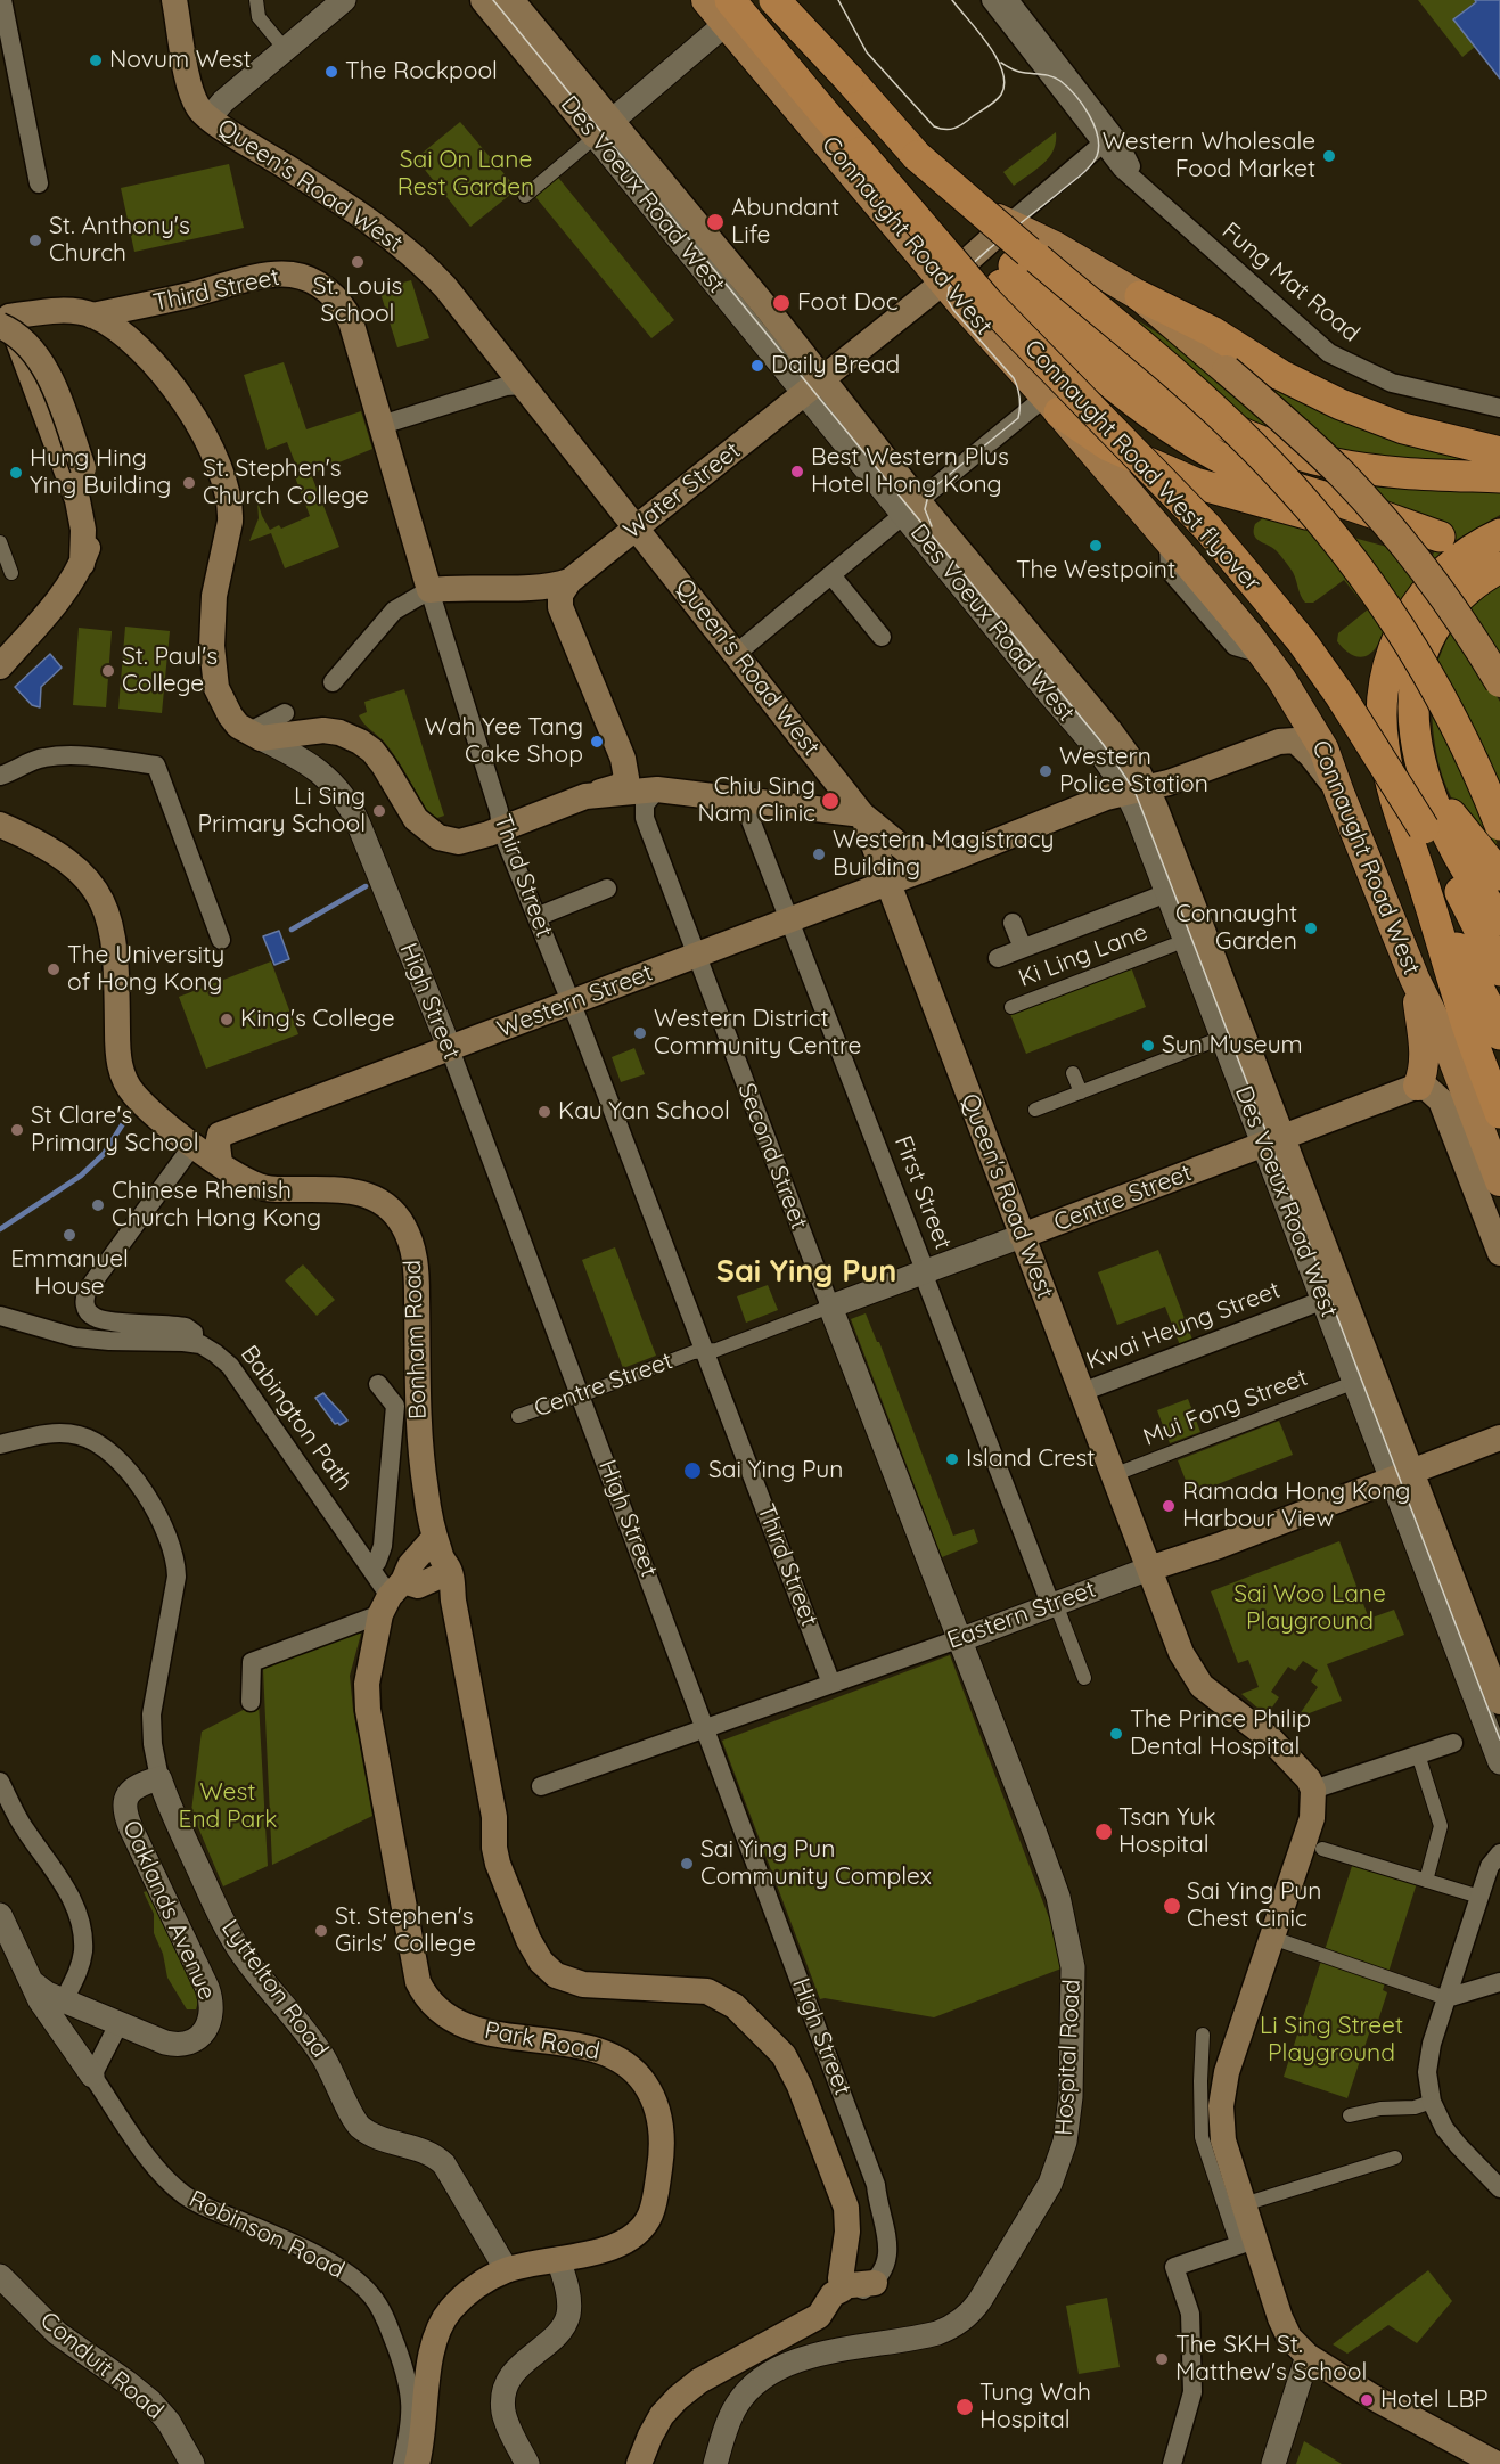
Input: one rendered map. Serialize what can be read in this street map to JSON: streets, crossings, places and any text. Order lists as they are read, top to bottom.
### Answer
{
  "streets": {
    "highway": ["Connaught Road West flyover"],
    "main road": [
      "Queen's Road West",
      "Des Voeux Road West",
      "Connaught Road West",
      "Third Street",
      "Water Street",
      "Western Street",
      "Centre Street",
      "Bonham Road",
      "Eastern Street",
      "Park Road"
    ],
    "street": [
      "Fung Mat Road",
      "Ki Ling Lane",
      "High Street",
      "Second Street",
      "First Street",
      "Kwai Heung Street",
      "Mui Fong Street",
      "Babington Path",
      "Oaklands Avenue",
      "Lyttelton Road",
      "Hospital Road",
      "Robinson Road",
      "Conduit Road"
    ]
  },
  "crossings": [
    ["Queen's Road West", "Water Street"],
    ["Queen's Road West", "Western Street"],
    ["Queen's Road West", "Centre Street"],
    ["Queen's Road West", "Kwai Heung Street"],
    ["Queen's Road West", "Mui Fong Street"],
    ["Queen's Road West", "Eastern Street"],
    ["Des Voeux Road West", "Water Street"],
    ["Des Voeux Road West", "Western Street"],
    ["Des Voeux Road West", "Centre Street"],
    ["Des Voeux Road West", "Kwai Heung Street"],
    ["Des Voeux Road West", "Mui Fong Street"],
    ["Des Voeux Road West", "Eastern Street"],
    ["Connaught Road West", "Connaught Road West flyover"],
    ["Connaught Road West", "Water Street"],
    ["Connaught Road West", "Western Street"],
    ["Third Street", "Water Street"],
    ["Third Street", "Western Street"],
    ["Third Street", "Centre Street"],
    ["Third Street", "Eastern Street"],
    ["High Street", "Western Street"],
    ["High Street", "Centre Street"],
    ["High Street", "Eastern Street"],
    ["Western Street", "Second Street"],
    ["Western Street", "First Street"],
    ["Western Street", "Bonham Road"],
    ["Second Street", "Centre Street"],
    ["Second Street", "Eastern Street"],
    ["Second Street", "Hospital Road"],
    ["First Street", "Centre Street"],
    ["First Street", "Eastern Street"],
    ["Bonham Road", "Park Road"],
    ["Babington Path", "Park Road"],
    ["Eastern Street", "Hospital Road"],
    ["Oaklands Avenue", "Lyttelton Road"],
    ["Lyttelton Road", "Park Road"]
  ],
  "districts": ["Sai Ying Pun"],
  "parks": [
    "Sai On Lane Rest Garden",
    "Sai Woo Lane Playground",
    "West End Park",
    "Li Sing Street Playground"
  ],
  "places": [
    "Novum West",
    "The Rockpool",
    "Western Wholesale Food Market",
    "Abundant Life",
    "St. Anthony's Church",
    "St. Louis School",
    "Foot Doc",
    "Daily Bread",
    "Best Western Plus Hotel Hong Kong",
    "Hung Hing Ying Building",
    "St. Stephen's Church College",
    "The Westpoint",
    "St. Paul's College",
    "Wah Yee Tang Cake Shop",
    "Western Police Station",
    "Chiu Sing Nam Clinic",
    "Li Sing Primary School",
    "Western Magistracy Building",
    "Connaught Garden",
    "The University of Hong Kong",
    "King's College",
    "Western District Community Centre",
    "Sun Museum",
    "Kau Yan School",
    "St Clare's Primary School",
    "Chinese Rhenish Church Hong Kong",
    "Emmanuel House",
    "Island Crest",
    "Sai Ying Pun",
    "Ramada Hong Kong Harbour View",
    "The Prince Philip Dental Hospital",
    "Tsan Yuk Hospital",
    "Sai Ying Pun Community Complex",
    "Sai Ying Pun Chest Cinic",
    "St. Stephen's Girls' College",
    "The SKH St. Matthew's School",
    "Hotel LBP",
    "Tung Wah Hospital"
  ]
}
